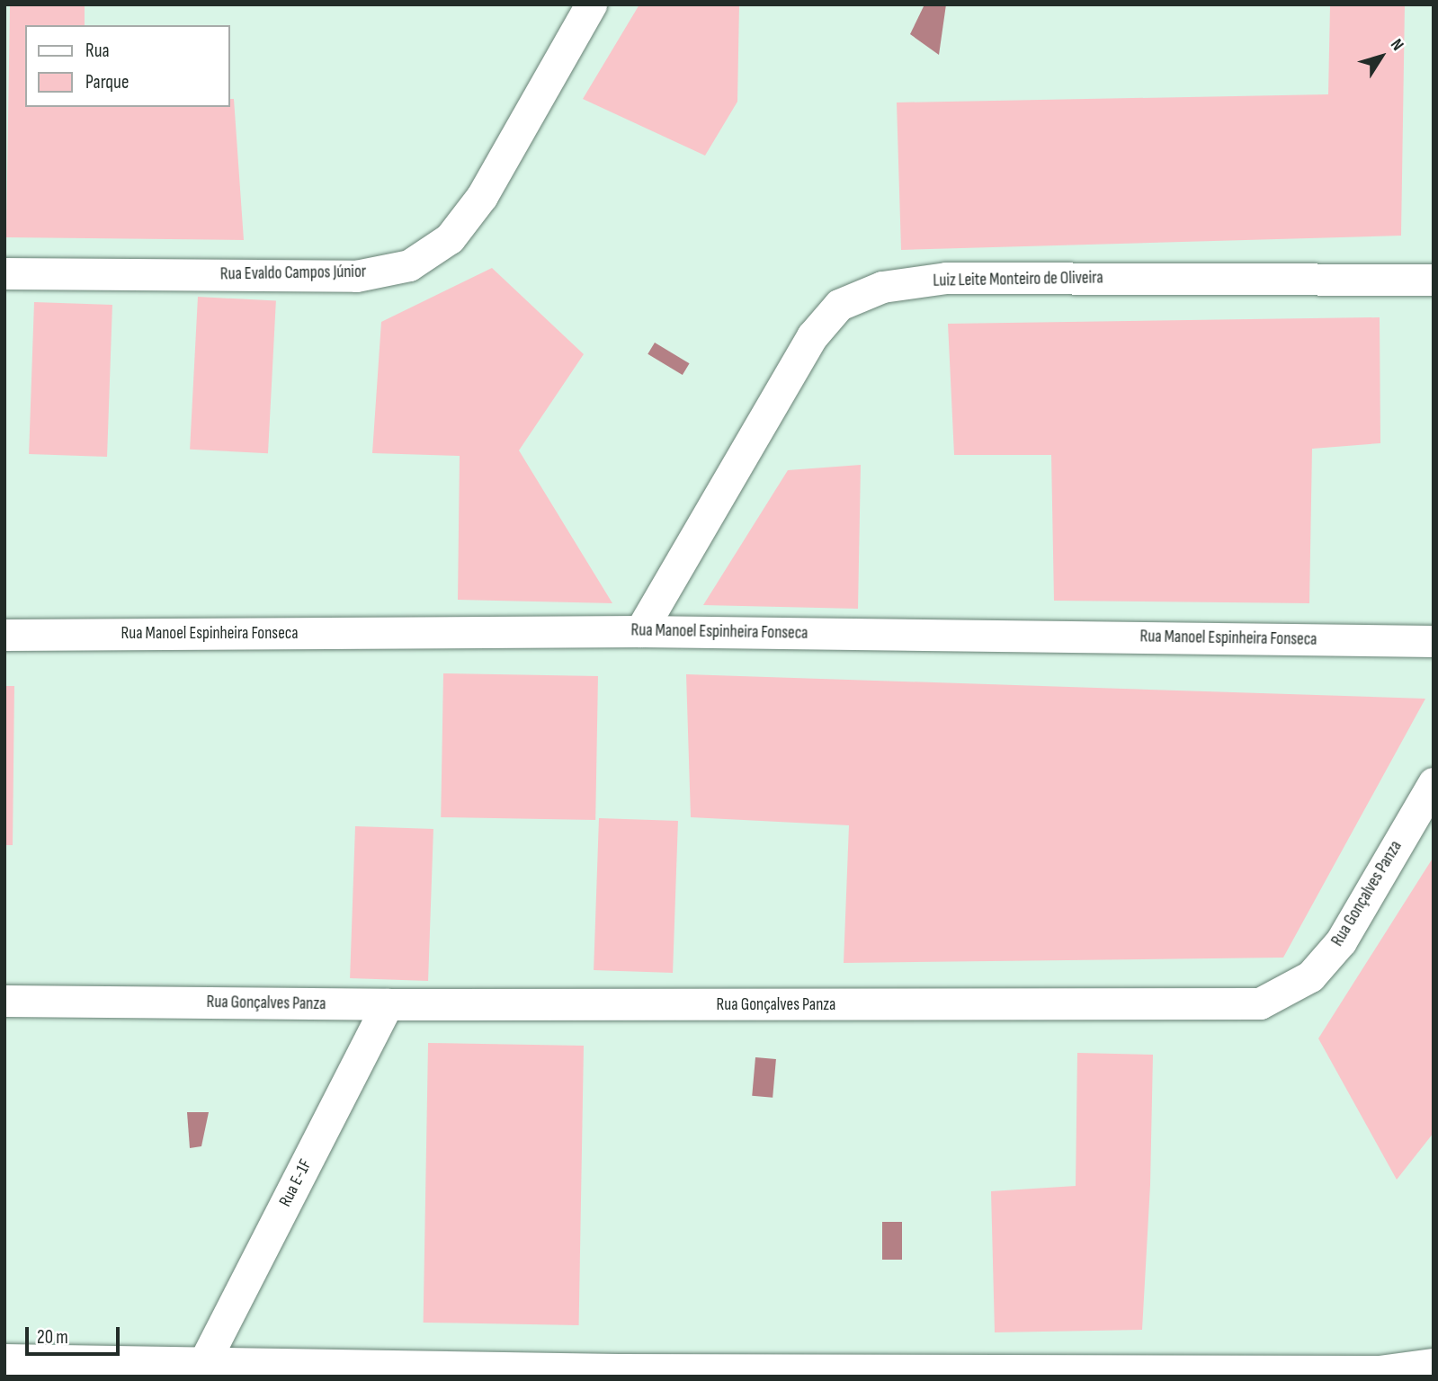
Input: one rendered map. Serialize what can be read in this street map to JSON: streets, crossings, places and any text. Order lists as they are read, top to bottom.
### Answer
{
  "streets": {
    "street": [
      "Rua Evaldo Campos Júnior",
      "Luiz Leite Monteiro de Oliveira",
      "Rua Manoel Espinheira Fonseca",
      "Rua Gonçalves Panza",
      "Rua E-1F"
    ]
  },
  "crossings": [
    ["Luiz Leite Monteiro de Oliveira", "Rua Manoel Espinheira Fonseca"],
    ["Rua Gonçalves Panza", "Rua E-1F"]
  ],
  "legend": ["Rua", "Parque"],
  "scale_bar": "20 m",
  "north": "top right"
}
